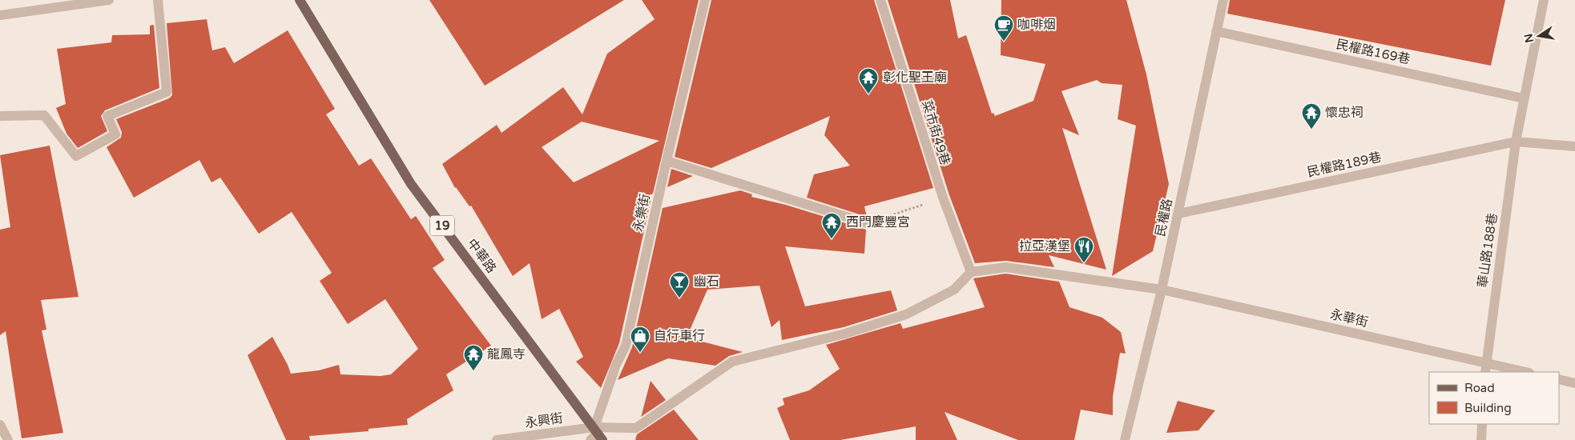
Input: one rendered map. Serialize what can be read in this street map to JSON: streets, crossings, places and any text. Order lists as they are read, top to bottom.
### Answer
{
  "streets": {
    "main road": ["19", "中華路"],
    "street": [
      "民權路169巷",
      "菜市街49巷",
      "民權路189巷",
      "永樂街",
      "民權路",
      "華山路188巷",
      "永華街",
      "永興街"
    ]
  },
  "crossings": [
    ["民權路169巷", "民權路"],
    ["民權路169巷", "華山路188巷"],
    ["菜市街49巷", "永華街"],
    ["菜市街49巷", "永興街"],
    ["民權路189巷", "民權路"],
    ["民權路189巷", "華山路188巷"],
    ["永樂街", "中華路"],
    ["永樂街", "永興街"],
    ["民權路", "永華街"],
    ["華山路188巷", "永華街"],
    ["中華路", "永興街"],
    ["永華街", "永興街"]
  ],
  "places": {
    "cafe": ["咖啡烟"],
    "temple": [
      "彰化聖王廟",
      "懷忠祠",
      "西門慶豐宮",
      "龍鳳寺"
    ],
    "restaurant": ["拉亞漢堡"],
    "bar": ["幽石"],
    "shop": ["自行車行"]
  },
  "legend": ["Road", "Building"],
  "north": "left"
}
